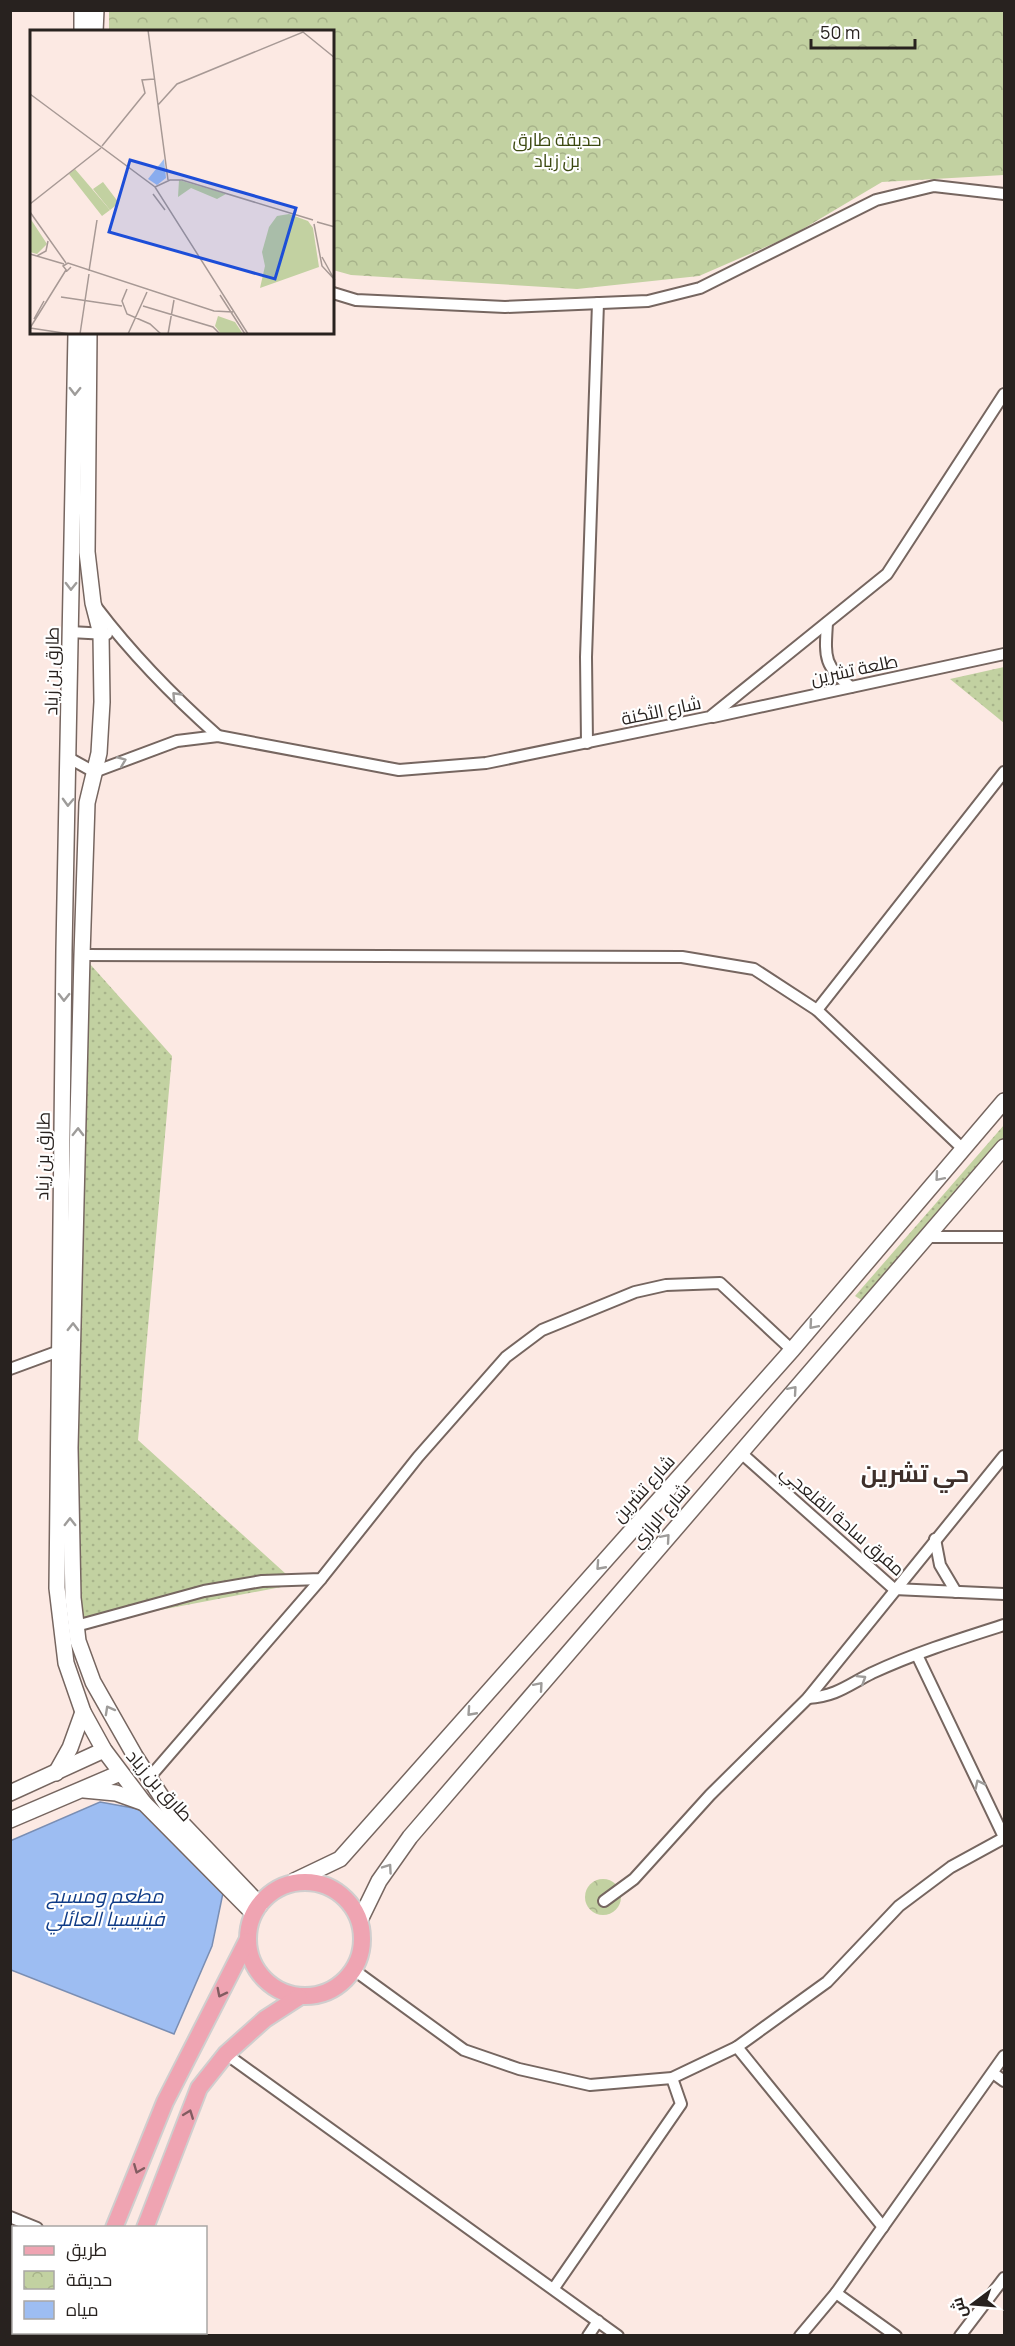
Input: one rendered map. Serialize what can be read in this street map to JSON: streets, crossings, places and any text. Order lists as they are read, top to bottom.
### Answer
{
  "streets": {
    "main road": ["طارق بن زياد", "شارع تشرين", "شارع الرازي"],
    "street": ["طلعة تشرين", "شارع الثكنة", "مفرق ساحة القلعجي"]
  },
  "crossings": [
    ["طلعة تشرين", "شارع الثكنة"],
    ["طارق بن زياد", "شارع تشرين"],
    ["طارق بن زياد", "شارع الرازي"],
    ["شارع تشرين", "شارع الرازي"],
    ["شارع الرازي", "مفرق ساحة القلعجي"]
  ],
  "one_way": ["شارع تشرين", "شارع الرازي"],
  "districts": ["حي تشرين"],
  "water": ["مطعم ومسبح فينيسيا العائلي"],
  "parks": ["حديقة طارق بن زياد"],
  "legend": ["طريق", "حديقة", "مياه"],
  "scale_bar": "50 m",
  "north": "left"
}
